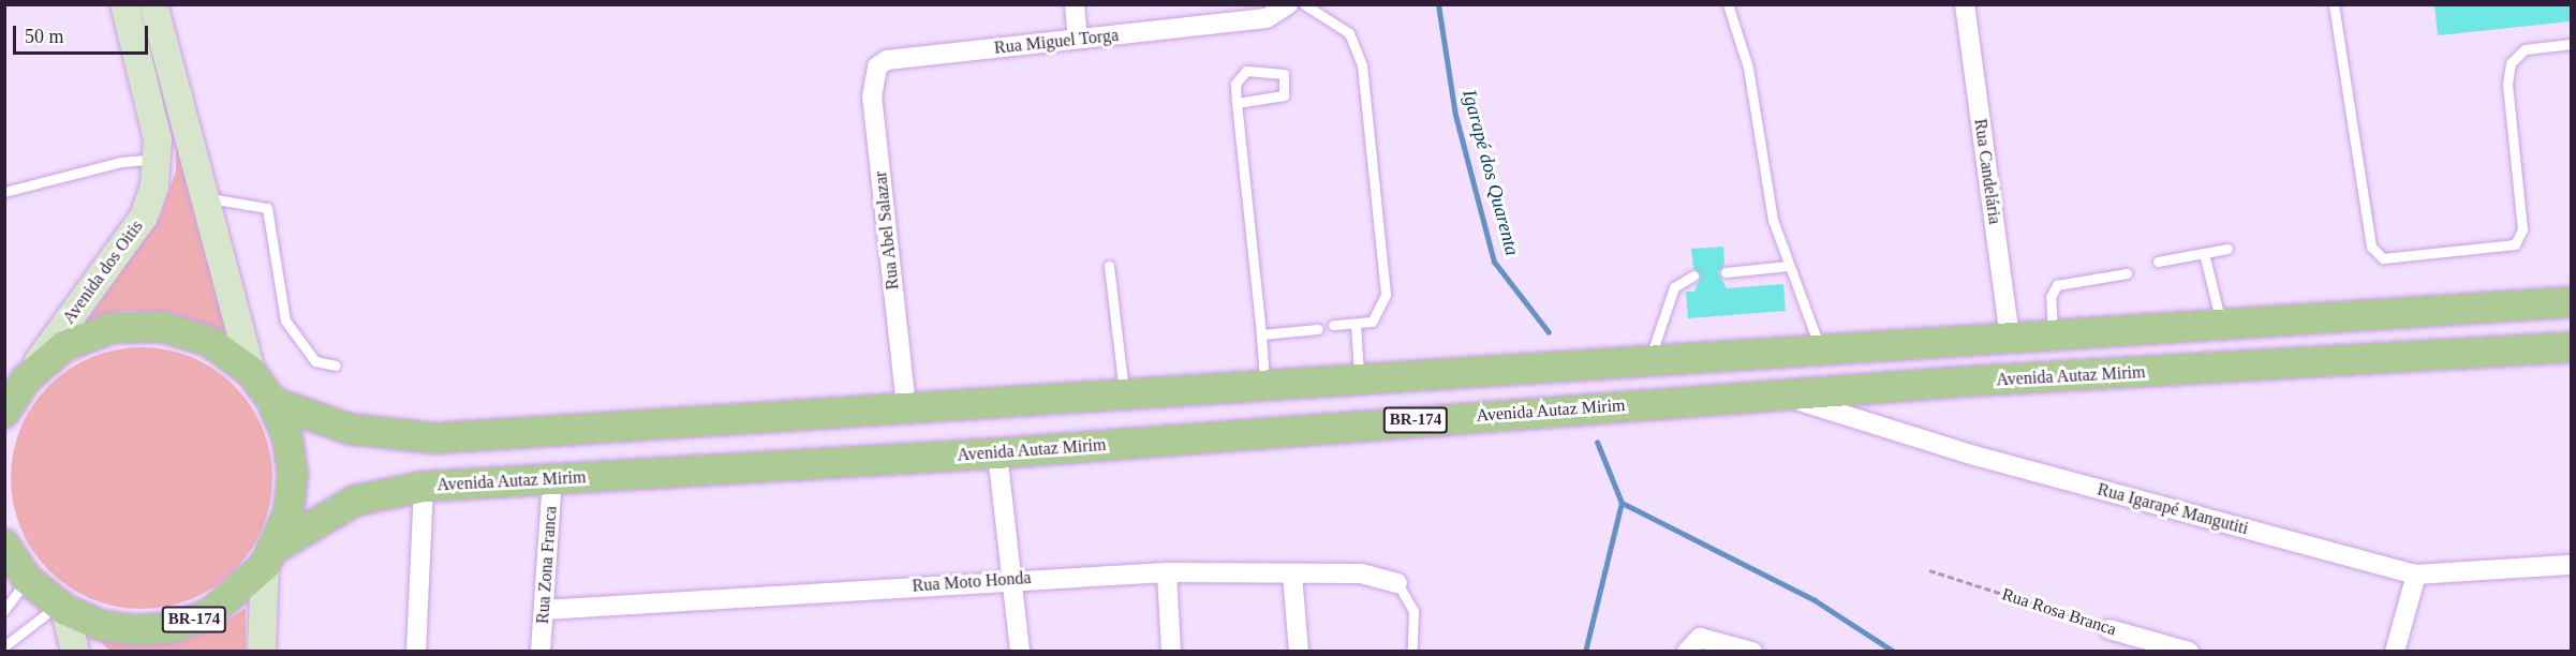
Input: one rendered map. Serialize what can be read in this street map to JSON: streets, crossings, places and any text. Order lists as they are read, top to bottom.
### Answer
{
  "streets": {
    "main road": ["Avenida dos Oitis", "Avenida Autaz Mirim", "BR-174"],
    "street": [
      "Rua Miguel Torga",
      "Rua Candelária",
      "Rua Abel Salazar",
      "Rua Igarapé Mangutiti",
      "Rua Zona Franca",
      "Rua Moto Honda",
      "Rua Rosa Branca"
    ]
  },
  "crossings": [
    ["Rua Miguel Torga", "Rua Abel Salazar"],
    ["Avenida dos Oitis", "BR-174"],
    ["Avenida Autaz Mirim", "BR-174"],
    ["Avenida Autaz Mirim", "Rua Igarapé Mangutiti"],
    ["Avenida Autaz Mirim", "Rua Zona Franca"],
    ["Rua Zona Franca", "Rua Moto Honda"]
  ],
  "water": ["Igarapé dos Quarenta"],
  "scale_bar": "50 m"
}
